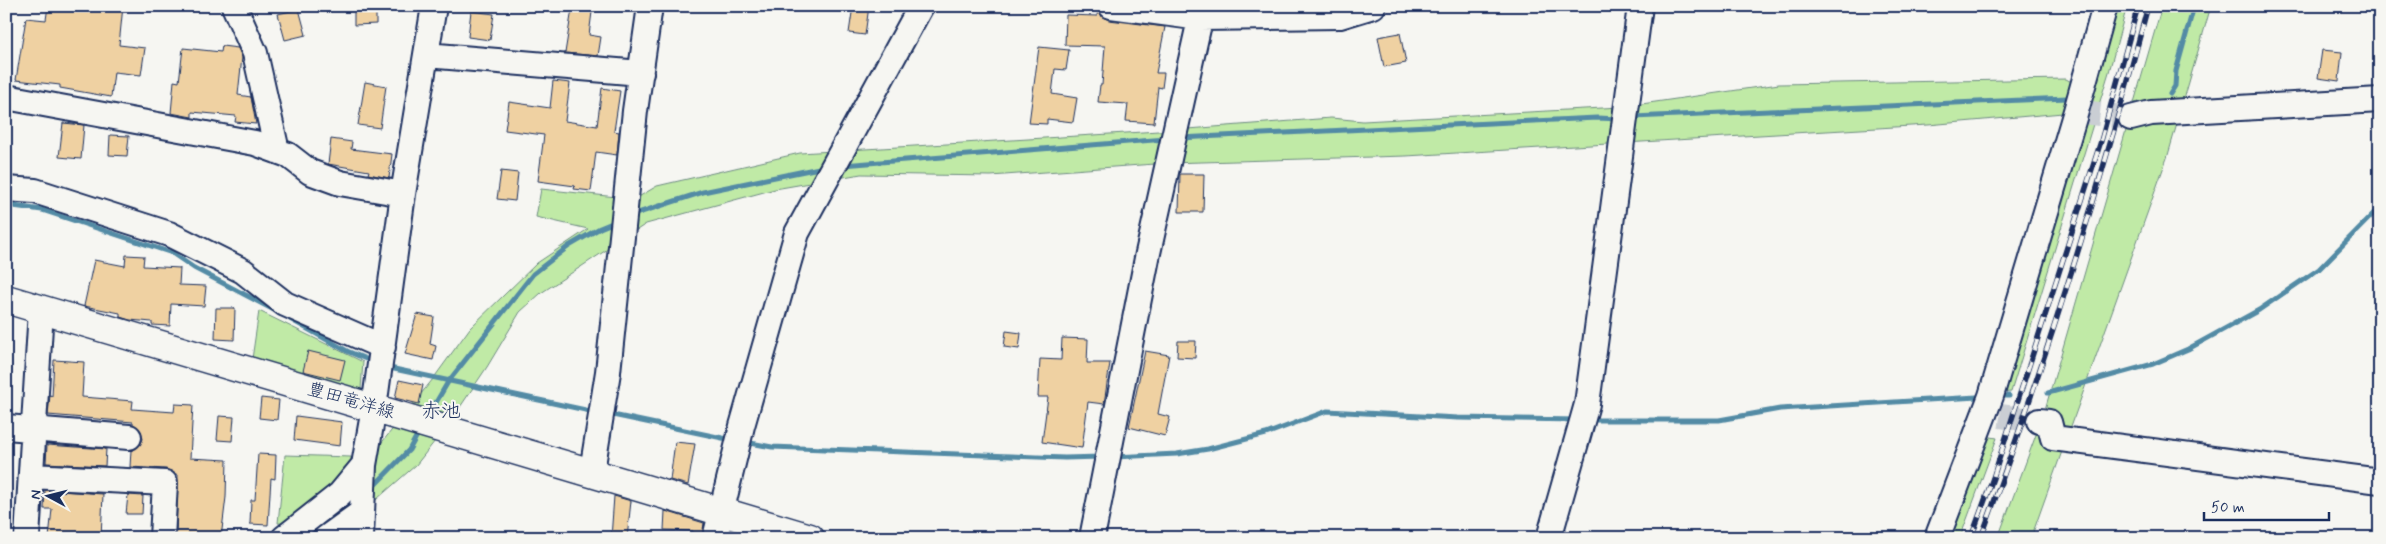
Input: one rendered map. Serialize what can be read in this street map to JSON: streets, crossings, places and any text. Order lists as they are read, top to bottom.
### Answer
{
  "streets": {
    "main road": ["豊田竜洋線"]
  },
  "districts": ["赤池"],
  "scale_bar": "50 m",
  "north": "left"
}
